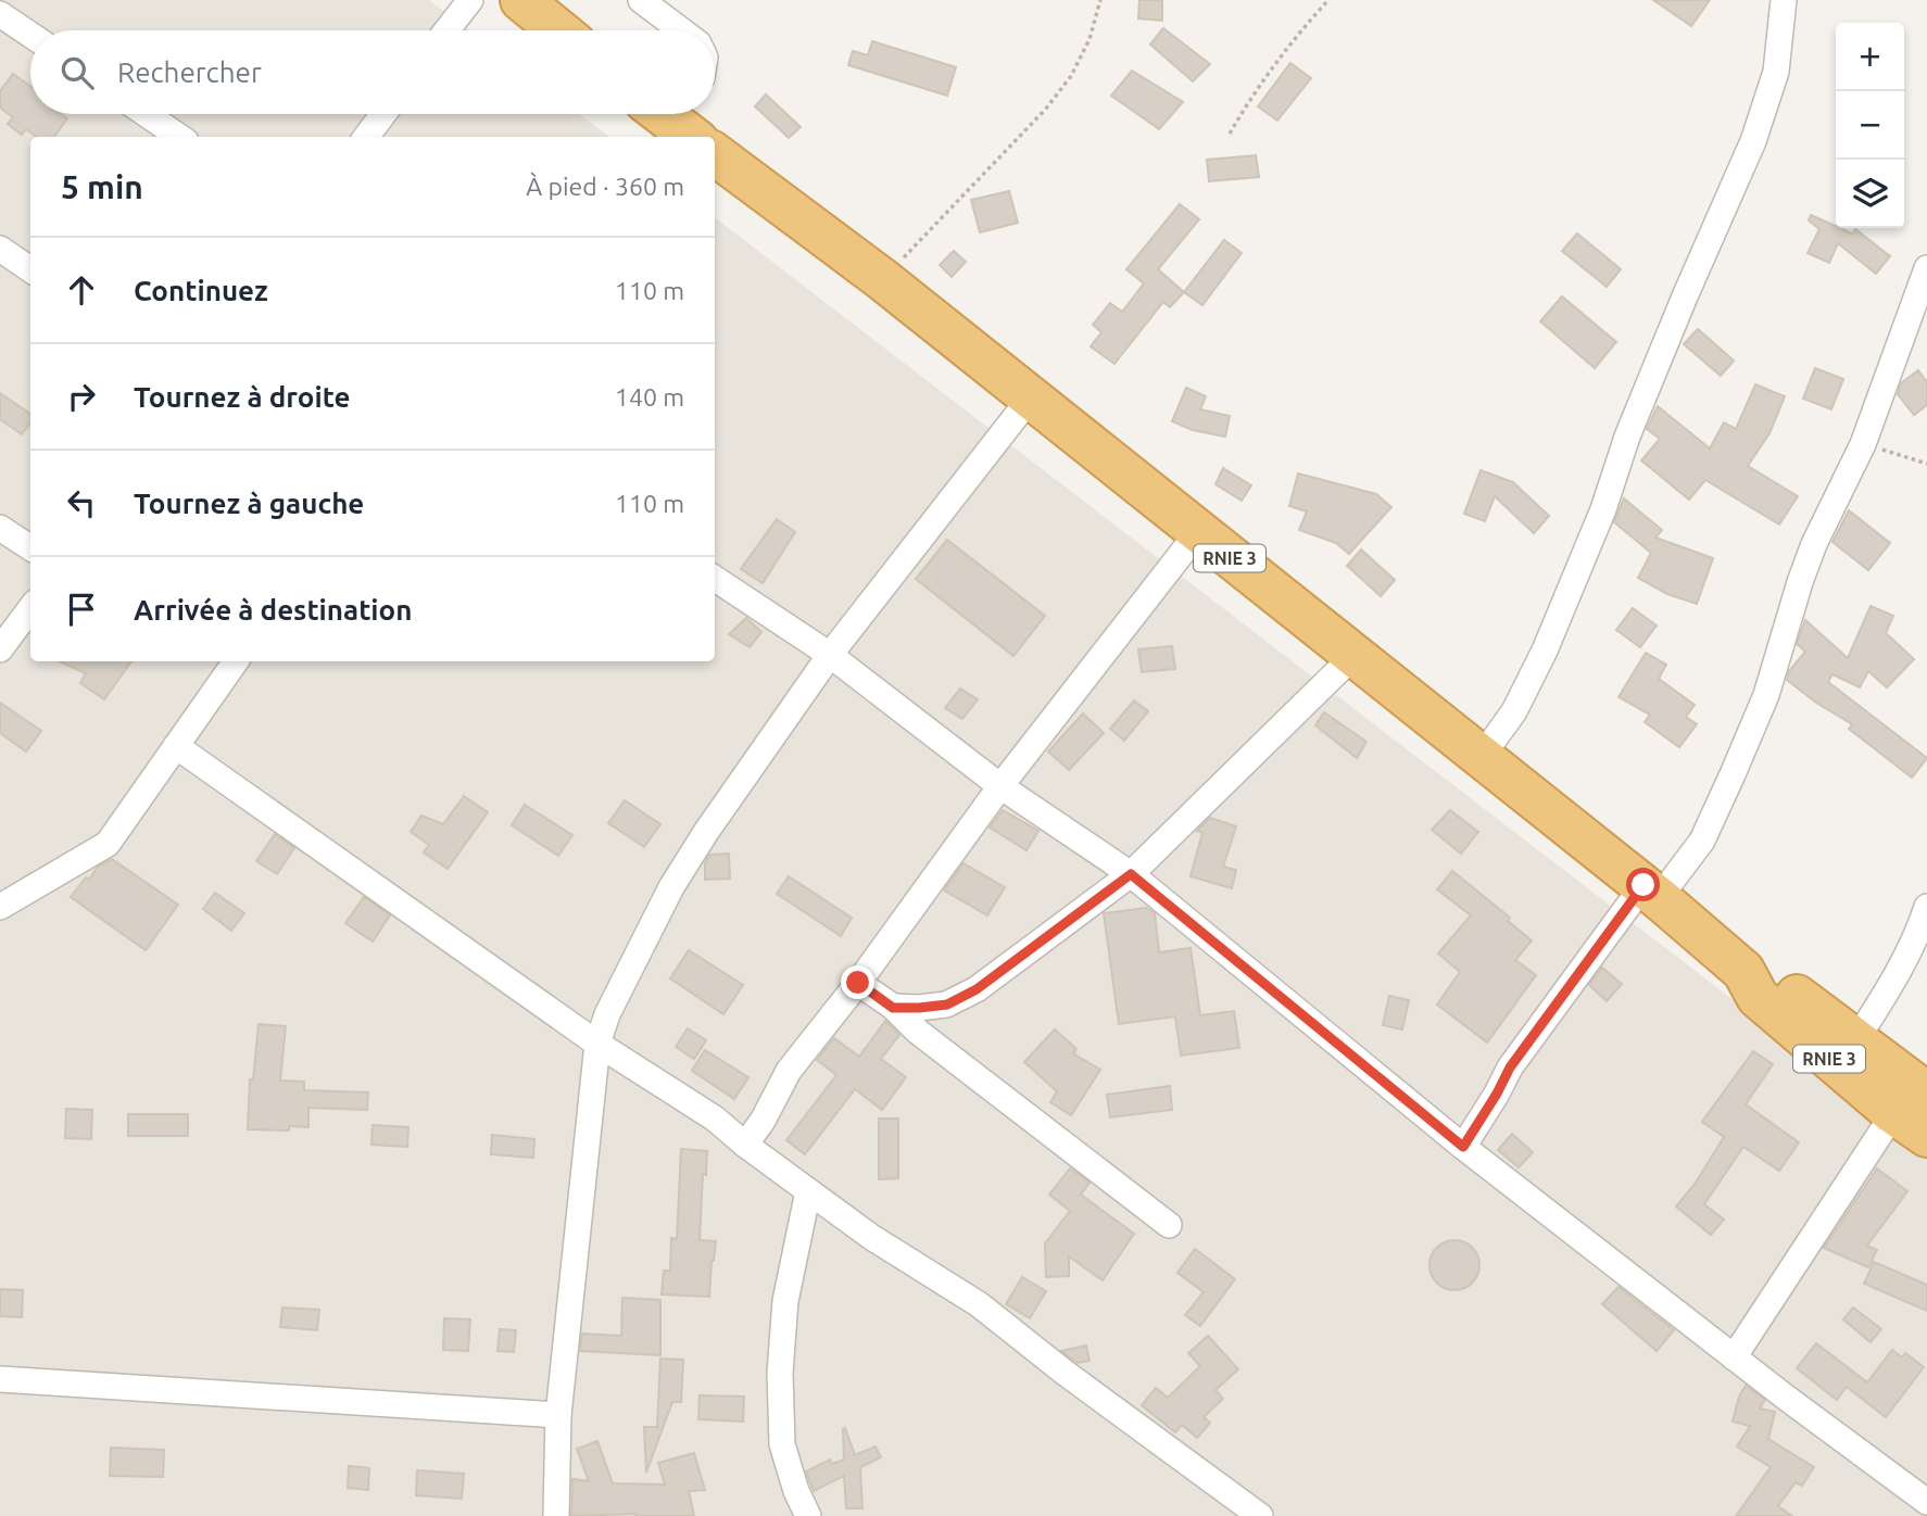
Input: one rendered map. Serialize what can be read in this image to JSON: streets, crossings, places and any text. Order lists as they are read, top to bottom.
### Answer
{
  "streets": {
    "highway": ["RNIE 3"]
  },
  "page": {
    "map_buttons": ["+", "−"],
    "search": "Rechercher",
    "heading": ["5 min", "À pied · 360 m"],
    "list": [
      ["Continuez", "110 m"],
      ["Tournez à droite", "140 m"],
      ["Tournez à gauche", "110 m"],
      "Arrivée à destination"
    ]
  }
}
